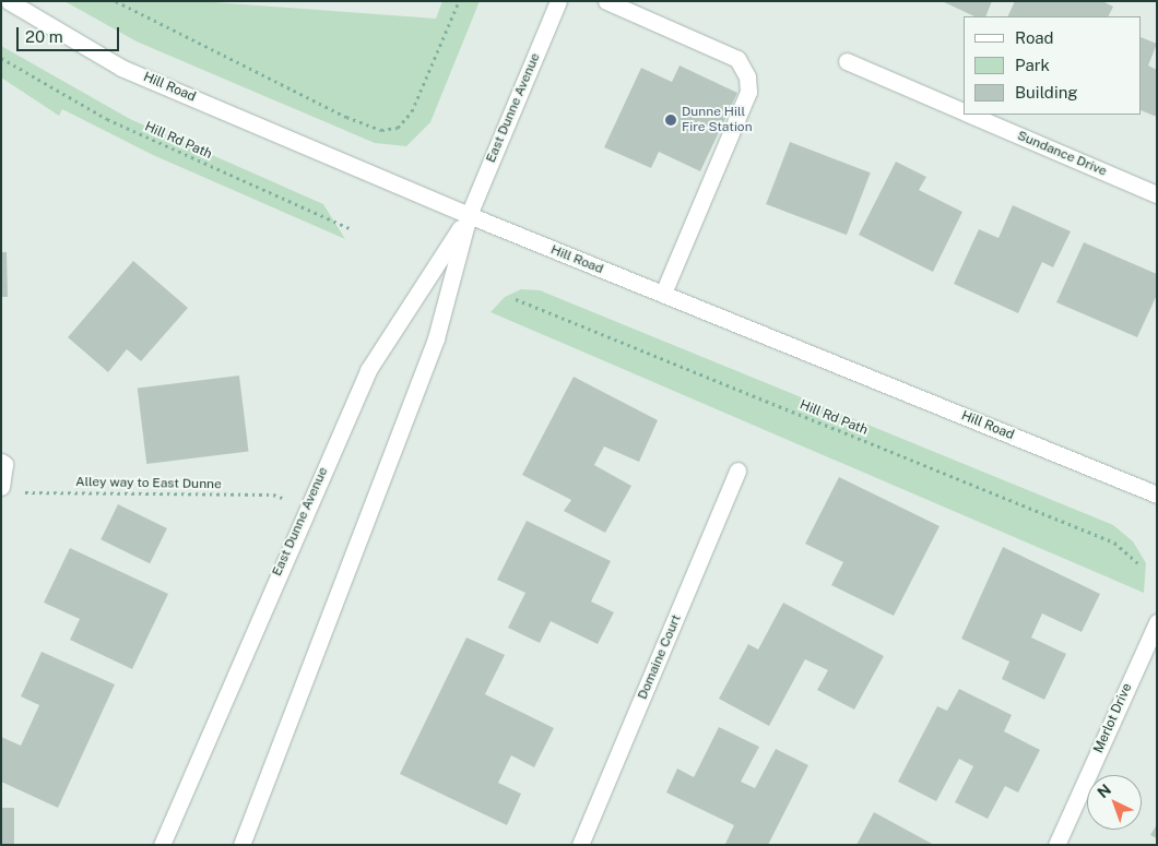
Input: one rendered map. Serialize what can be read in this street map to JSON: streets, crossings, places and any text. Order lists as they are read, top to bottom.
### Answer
{
  "streets": {
    "main road": [
      "Hill Road",
      "East Dunne Avenue",
      "Sundance Drive",
      "Domaine Court",
      "Merlot Drive"
    ],
    "path": ["Hill Rd Path", "Alley way to East Dunne"]
  },
  "crossings": [
    ["Hill Road", "East Dunne Avenue"],
    ["East Dunne Avenue", "Alley way to East Dunne"]
  ],
  "places": ["Dunne Hill Fire Station"],
  "legend": ["Road", "Park", "Building"],
  "scale_bar": "20 m",
  "north": "top left"
}
